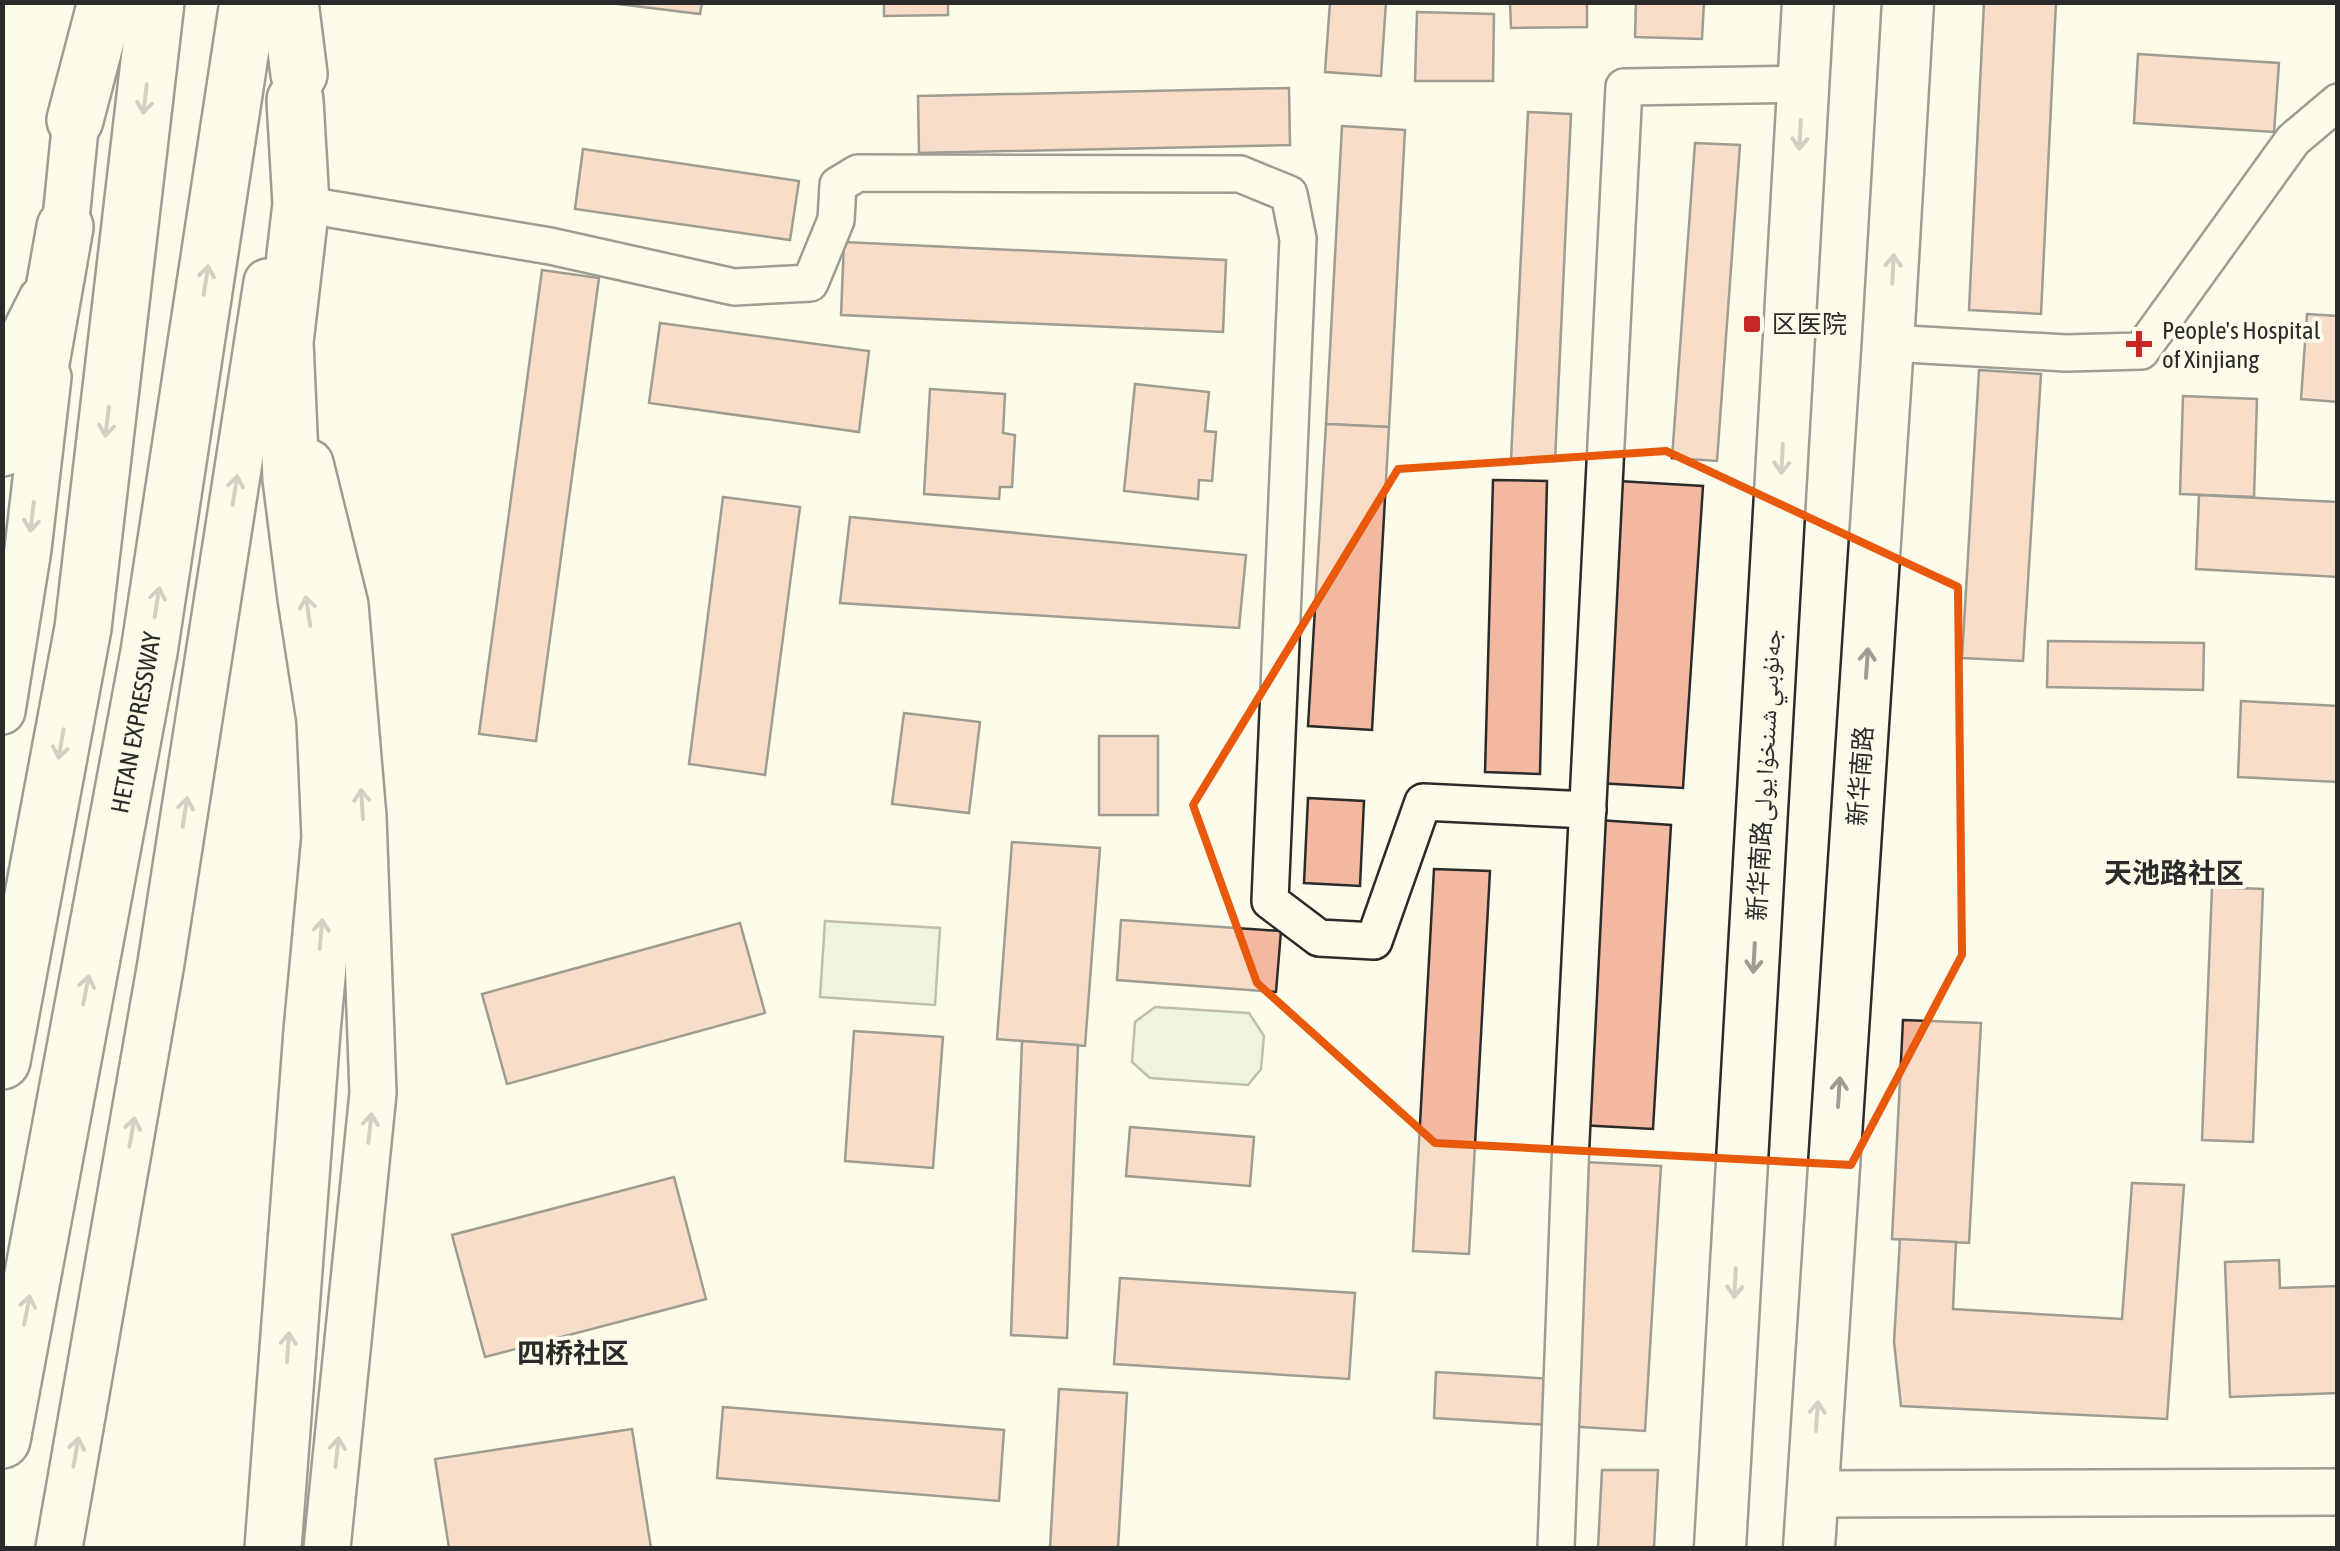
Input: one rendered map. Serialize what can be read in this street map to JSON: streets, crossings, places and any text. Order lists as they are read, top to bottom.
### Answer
{
  "streets": {
    "highway": ["HETAN EXPRESSWAY"],
    "main road": ["新华南路جەنۇبىي شىنخۇا يولى", "新华南路"]
  },
  "one_way": ["新华南路جەنۇبىي شىنخۇا يولى", "新华南路"],
  "districts": ["天池路社区", "四桥社区"],
  "places": {
    "transit": ["区医院"],
    "health": ["People's Hospital of Xinjiang"]
  }
}
